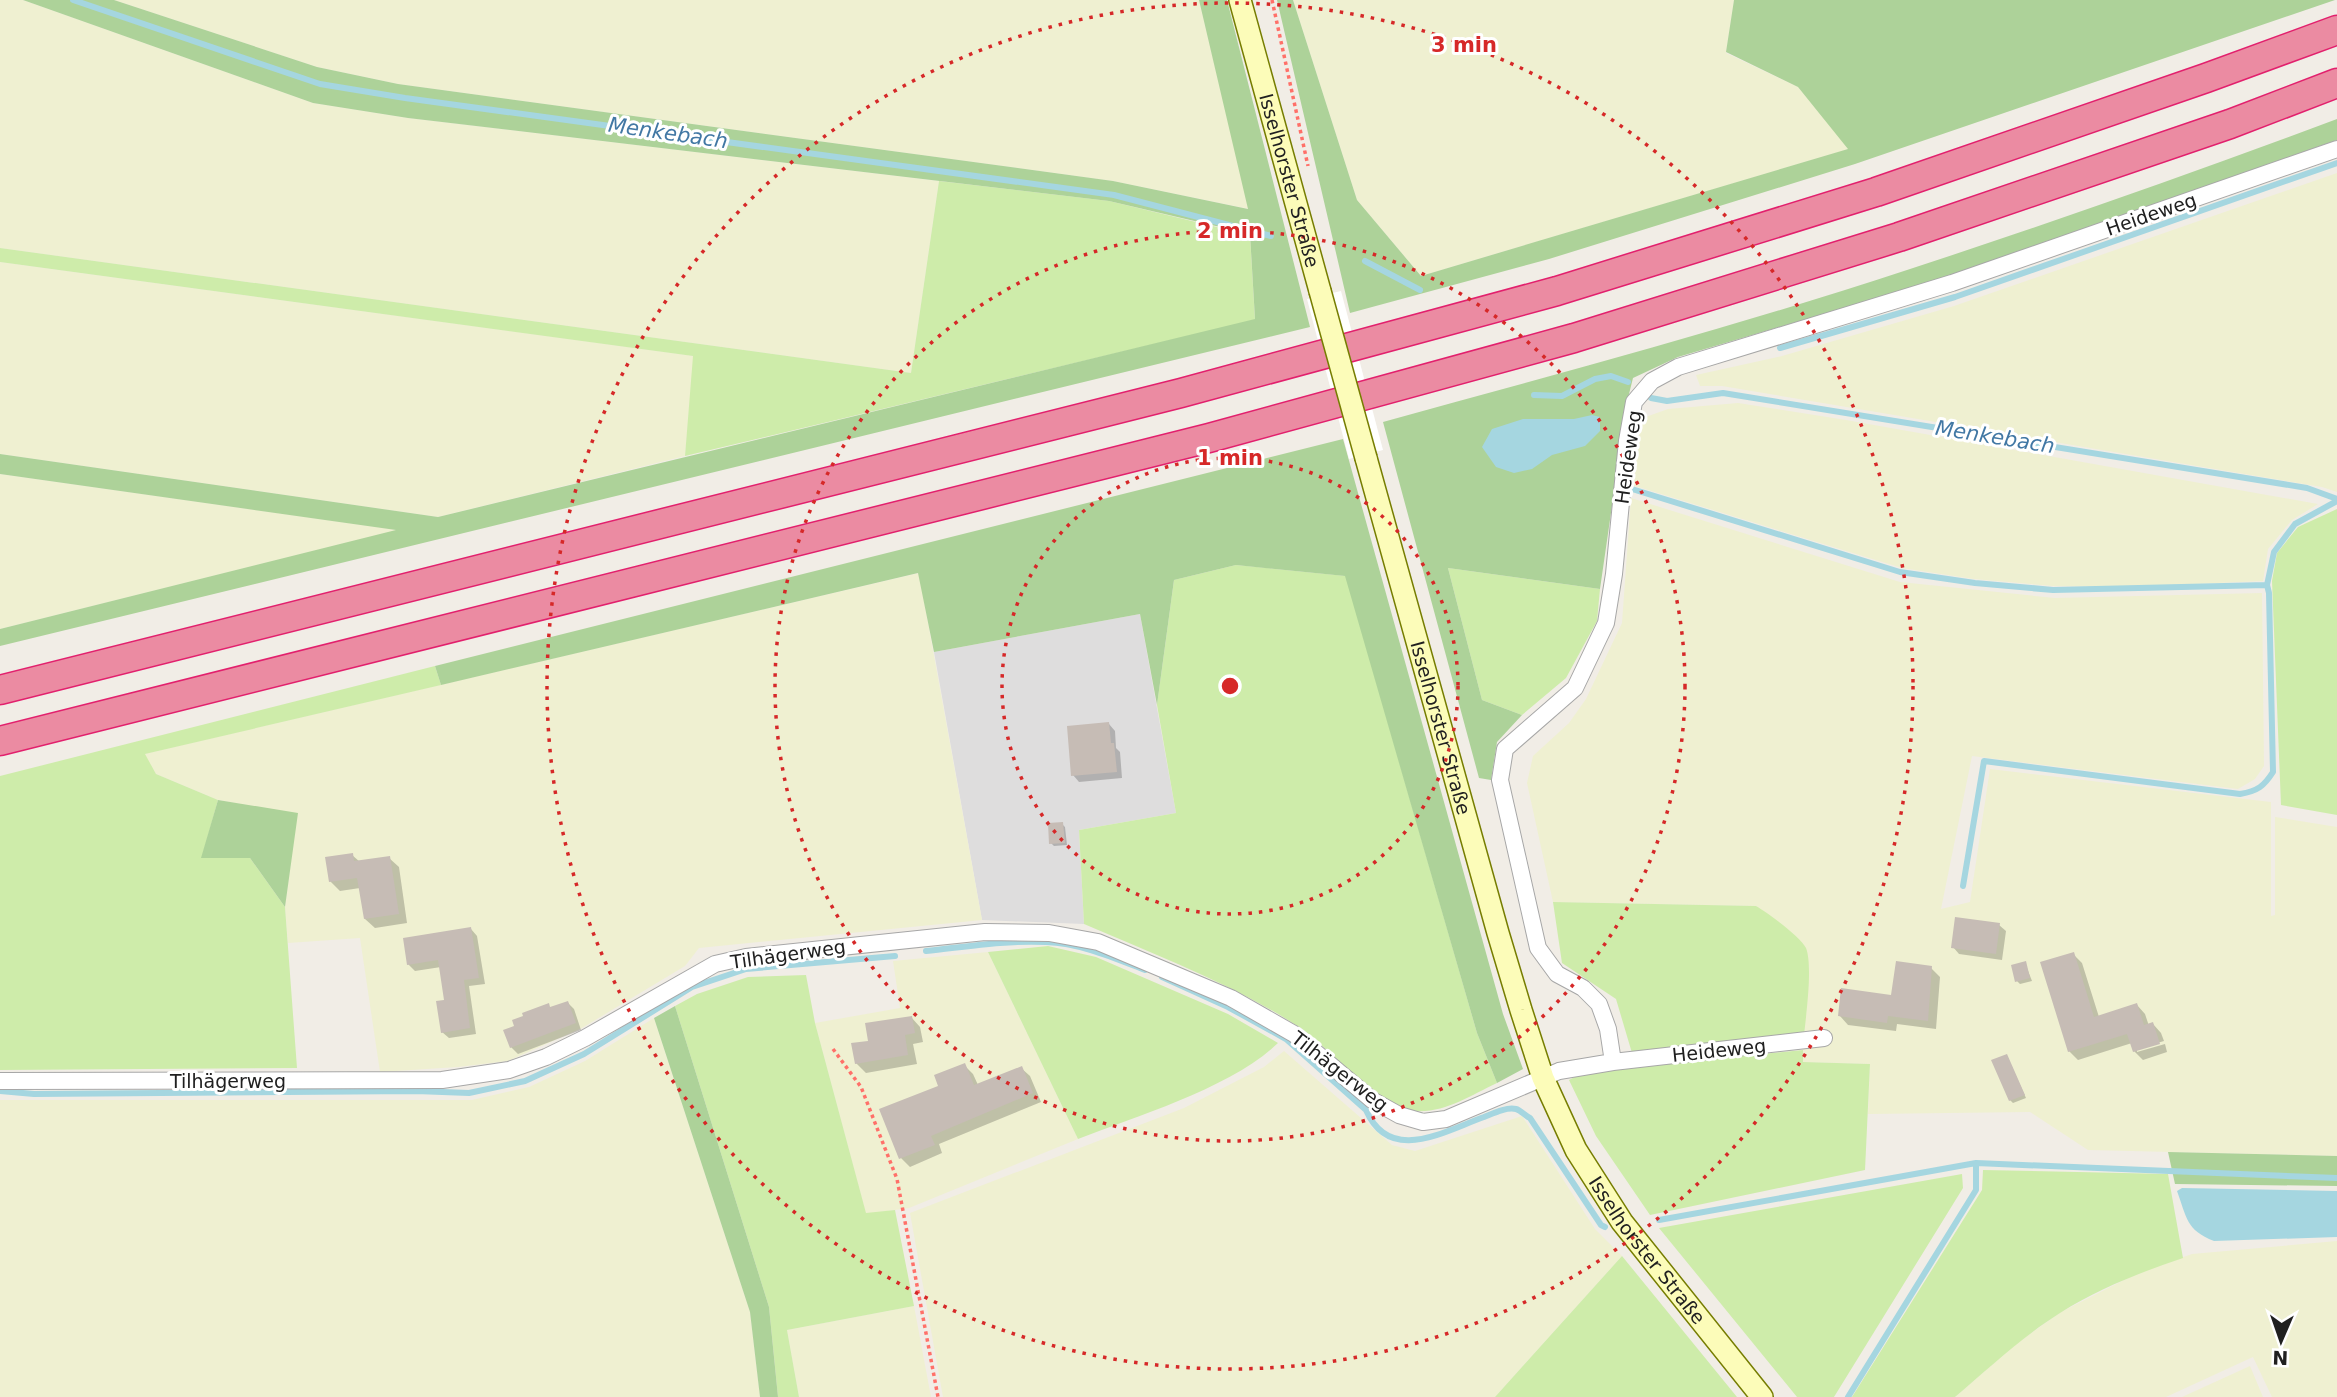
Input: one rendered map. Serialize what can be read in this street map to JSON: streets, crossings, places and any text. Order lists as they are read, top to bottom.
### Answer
{
  "streets": {
    "street": ["Isselhorster Straße", "Heideweg", "Tilhägerweg"]
  },
  "crossings": [
    ["Isselhorster Straße", "Heideweg"],
    ["Isselhorster Straße", "Tilhägerweg"],
    ["Heideweg", "Tilhägerweg"]
  ],
  "water": ["Menkebach"],
  "north": "bottom",
  "rings": ["3 min", "2 min", "1 min"]
}
